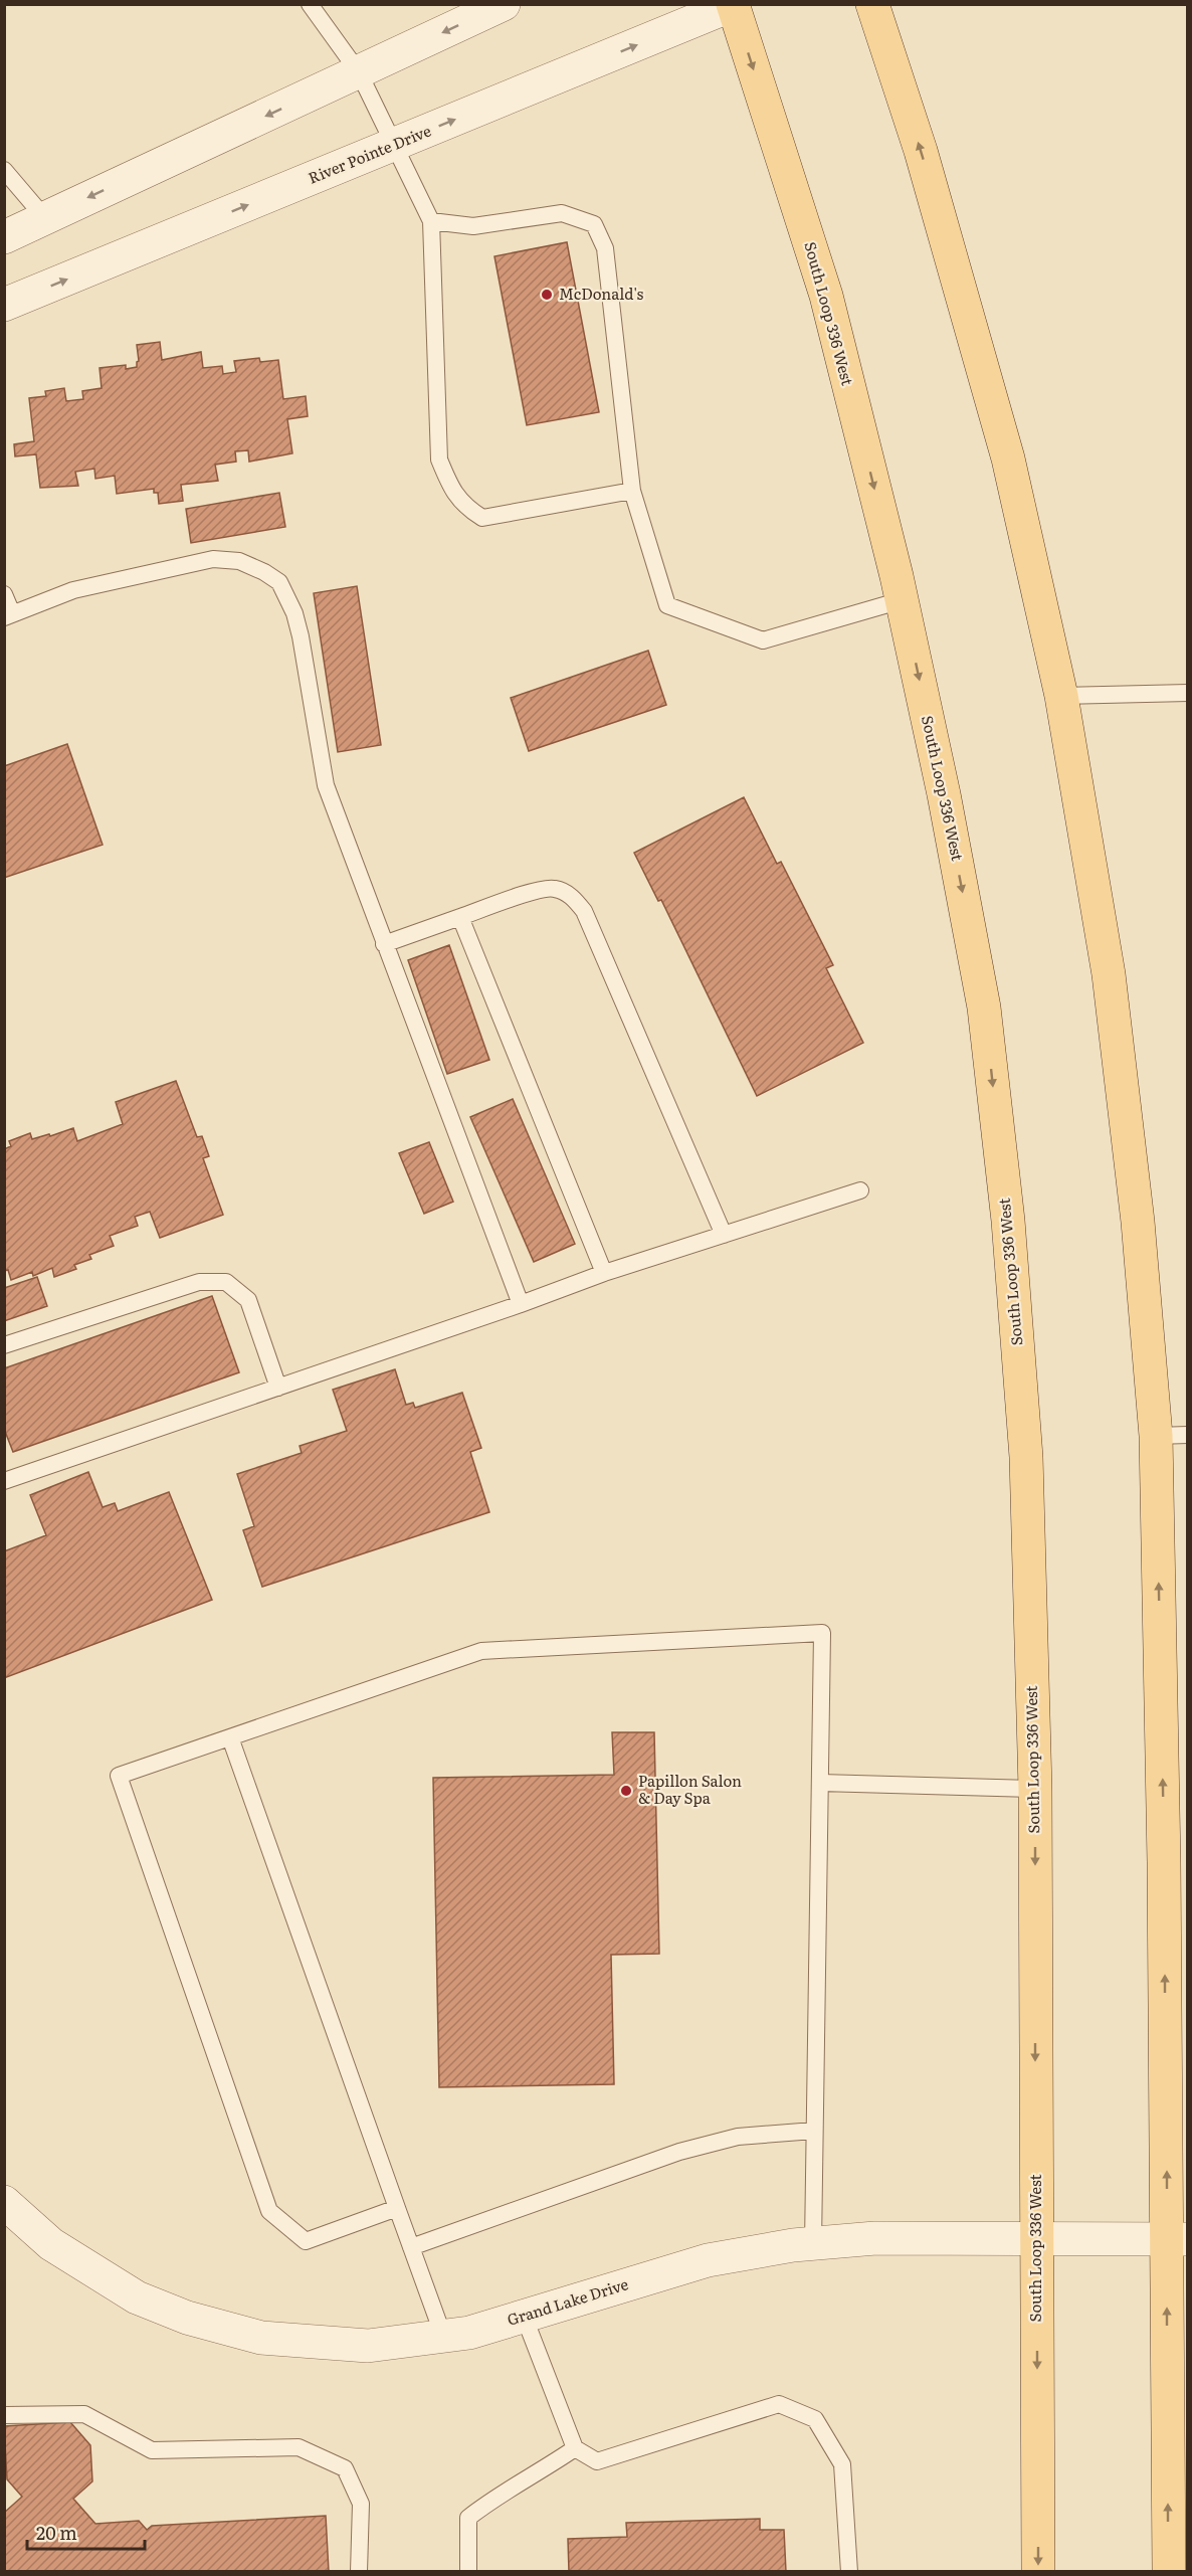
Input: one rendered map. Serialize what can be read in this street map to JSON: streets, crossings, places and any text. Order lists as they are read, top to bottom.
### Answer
{
  "streets": {
    "main road": ["South Loop 336 West"],
    "street": ["River Pointe Drive", "Grand Lake Drive"]
  },
  "crossings": [
    ["River Pointe Drive", "South Loop 336 West"],
    ["South Loop 336 West", "Grand Lake Drive"]
  ],
  "places": ["McDonald's", "Papillon Salon & Day Spa"],
  "scale_bar": "20 m"
}
